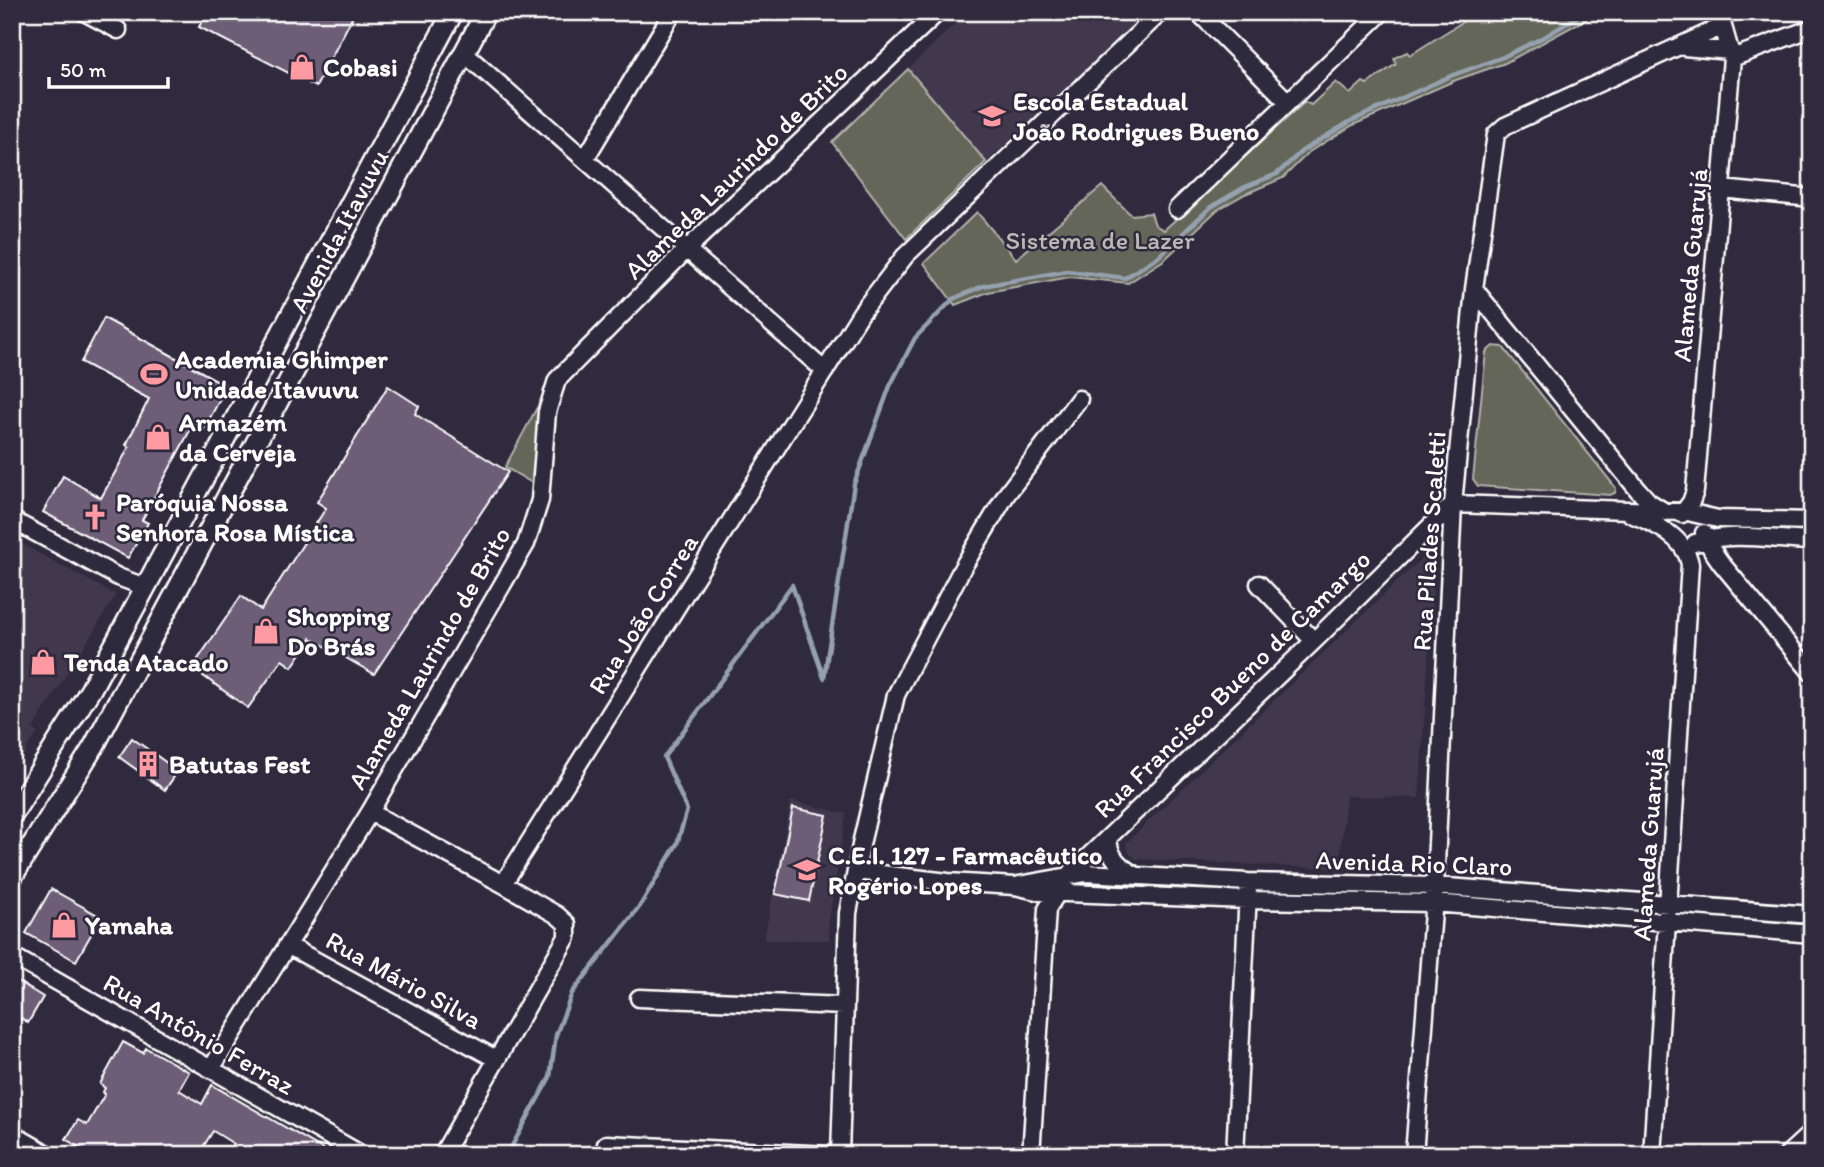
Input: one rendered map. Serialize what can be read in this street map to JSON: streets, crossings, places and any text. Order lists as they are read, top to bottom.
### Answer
{
  "streets": {
    "main road": ["Avenida Itavuvu"],
    "street": [
      "Alameda Laurindo de Brito",
      "Alameda Guarujá",
      "Rua Pilades Scaletti",
      "Rua João Correa",
      "Rua Francisco Bueno de Camargo",
      "Avenida Rio Claro",
      "Rua Mário Silva",
      "Rua Antônio Ferraz"
    ]
  },
  "crossings": [
    ["Alameda Laurindo de Brito", "Rua Mário Silva"],
    ["Alameda Laurindo de Brito", "Rua Antônio Ferraz"],
    ["Alameda Guarujá", "Rua Pilades Scaletti"],
    ["Alameda Guarujá", "Avenida Rio Claro"],
    ["Rua Pilades Scaletti", "Rua Francisco Bueno de Camargo"],
    ["Rua Pilades Scaletti", "Avenida Rio Claro"],
    ["Rua Francisco Bueno de Camargo", "Avenida Rio Claro"]
  ],
  "parks": ["Sistema de Lazer"],
  "places": {
    "shop": [
      "Cobasi",
      "Armazém da Cerveja",
      "Shopping Do Brás",
      "Tenda Atacado",
      "Yamaha"
    ],
    "school or university": ["Escola Estadual João Rodrigues Bueno", "C.E.I. 127 - Farmacêutico Rogério Lopes"],
    "sports": ["Academia Ghimper Unidade Itavuvu"],
    "church": ["Paróquia Nossa Senhora Rosa Mística"],
    "building": ["Batutas Fest"]
  },
  "scale_bar": "50 m"
}
